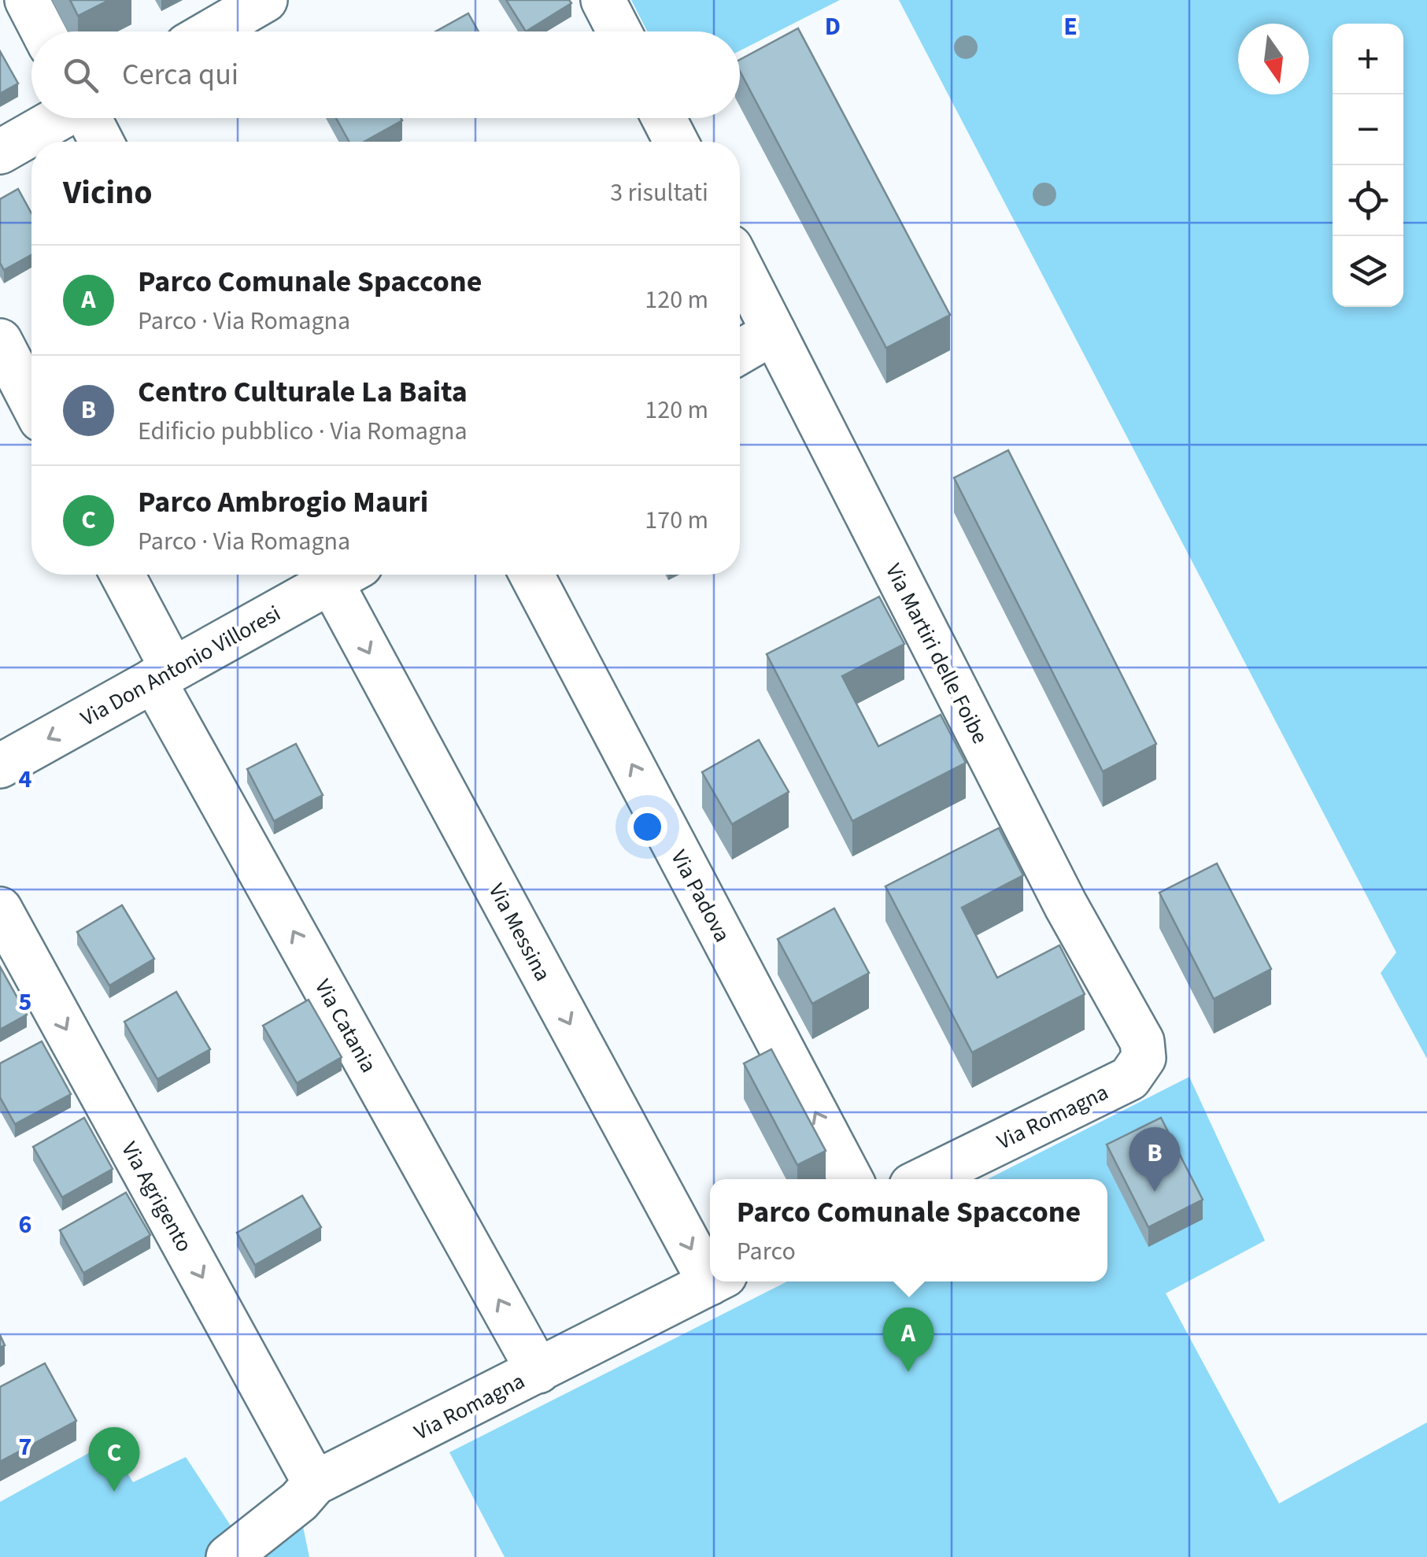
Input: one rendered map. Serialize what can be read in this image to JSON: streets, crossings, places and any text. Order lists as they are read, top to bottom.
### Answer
{
  "streets": {
    "street": [
      "Via Martiri delle Foibe",
      "Via Don Antonio Villoresi",
      "Via Padova",
      "Via Messina",
      "Via Catania",
      "Via Romagna",
      "Via Agrigento"
    ]
  },
  "crossings": [
    ["Via Martiri delle Foibe", "Via Romagna"],
    ["Via Don Antonio Villoresi", "Via Catania"],
    ["Via Catania", "Via Romagna"],
    ["Via Romagna", "Via Agrigento"]
  ],
  "one_way": [
    "Via Don Antonio Villoresi",
    "Via Padova",
    "Via Messina",
    "Via Catania",
    "Via Agrigento"
  ],
  "north": "bottom",
  "page": {
    "map_buttons": ["+", "−"],
    "search": "Cerca qui",
    "heading": ["Vicino", "3 risultati"],
    "list": [
      {
        "mark": "A",
        "name": "Parco Comunale Spaccone",
        "note": "Parco · Via Romagna",
        "value": "120 m"
      },
      {
        "mark": "B",
        "name": "Centro Culturale La Baita",
        "note": "Edificio pubblico · Via Romagna",
        "value": "120 m"
      },
      {
        "mark": "C",
        "name": "Parco Ambrogio Mauri",
        "note": "Parco · Via Romagna",
        "value": "170 m"
      }
    ],
    "pins": ["B", "A", "C"],
    "popup": ["Parco Comunale Spaccone", "Parco"]
  },
  "grid": {
    "columns": ["D", "E"],
    "rows": [
      "4",
      "5",
      "6",
      "7"
    ]
  }
}
